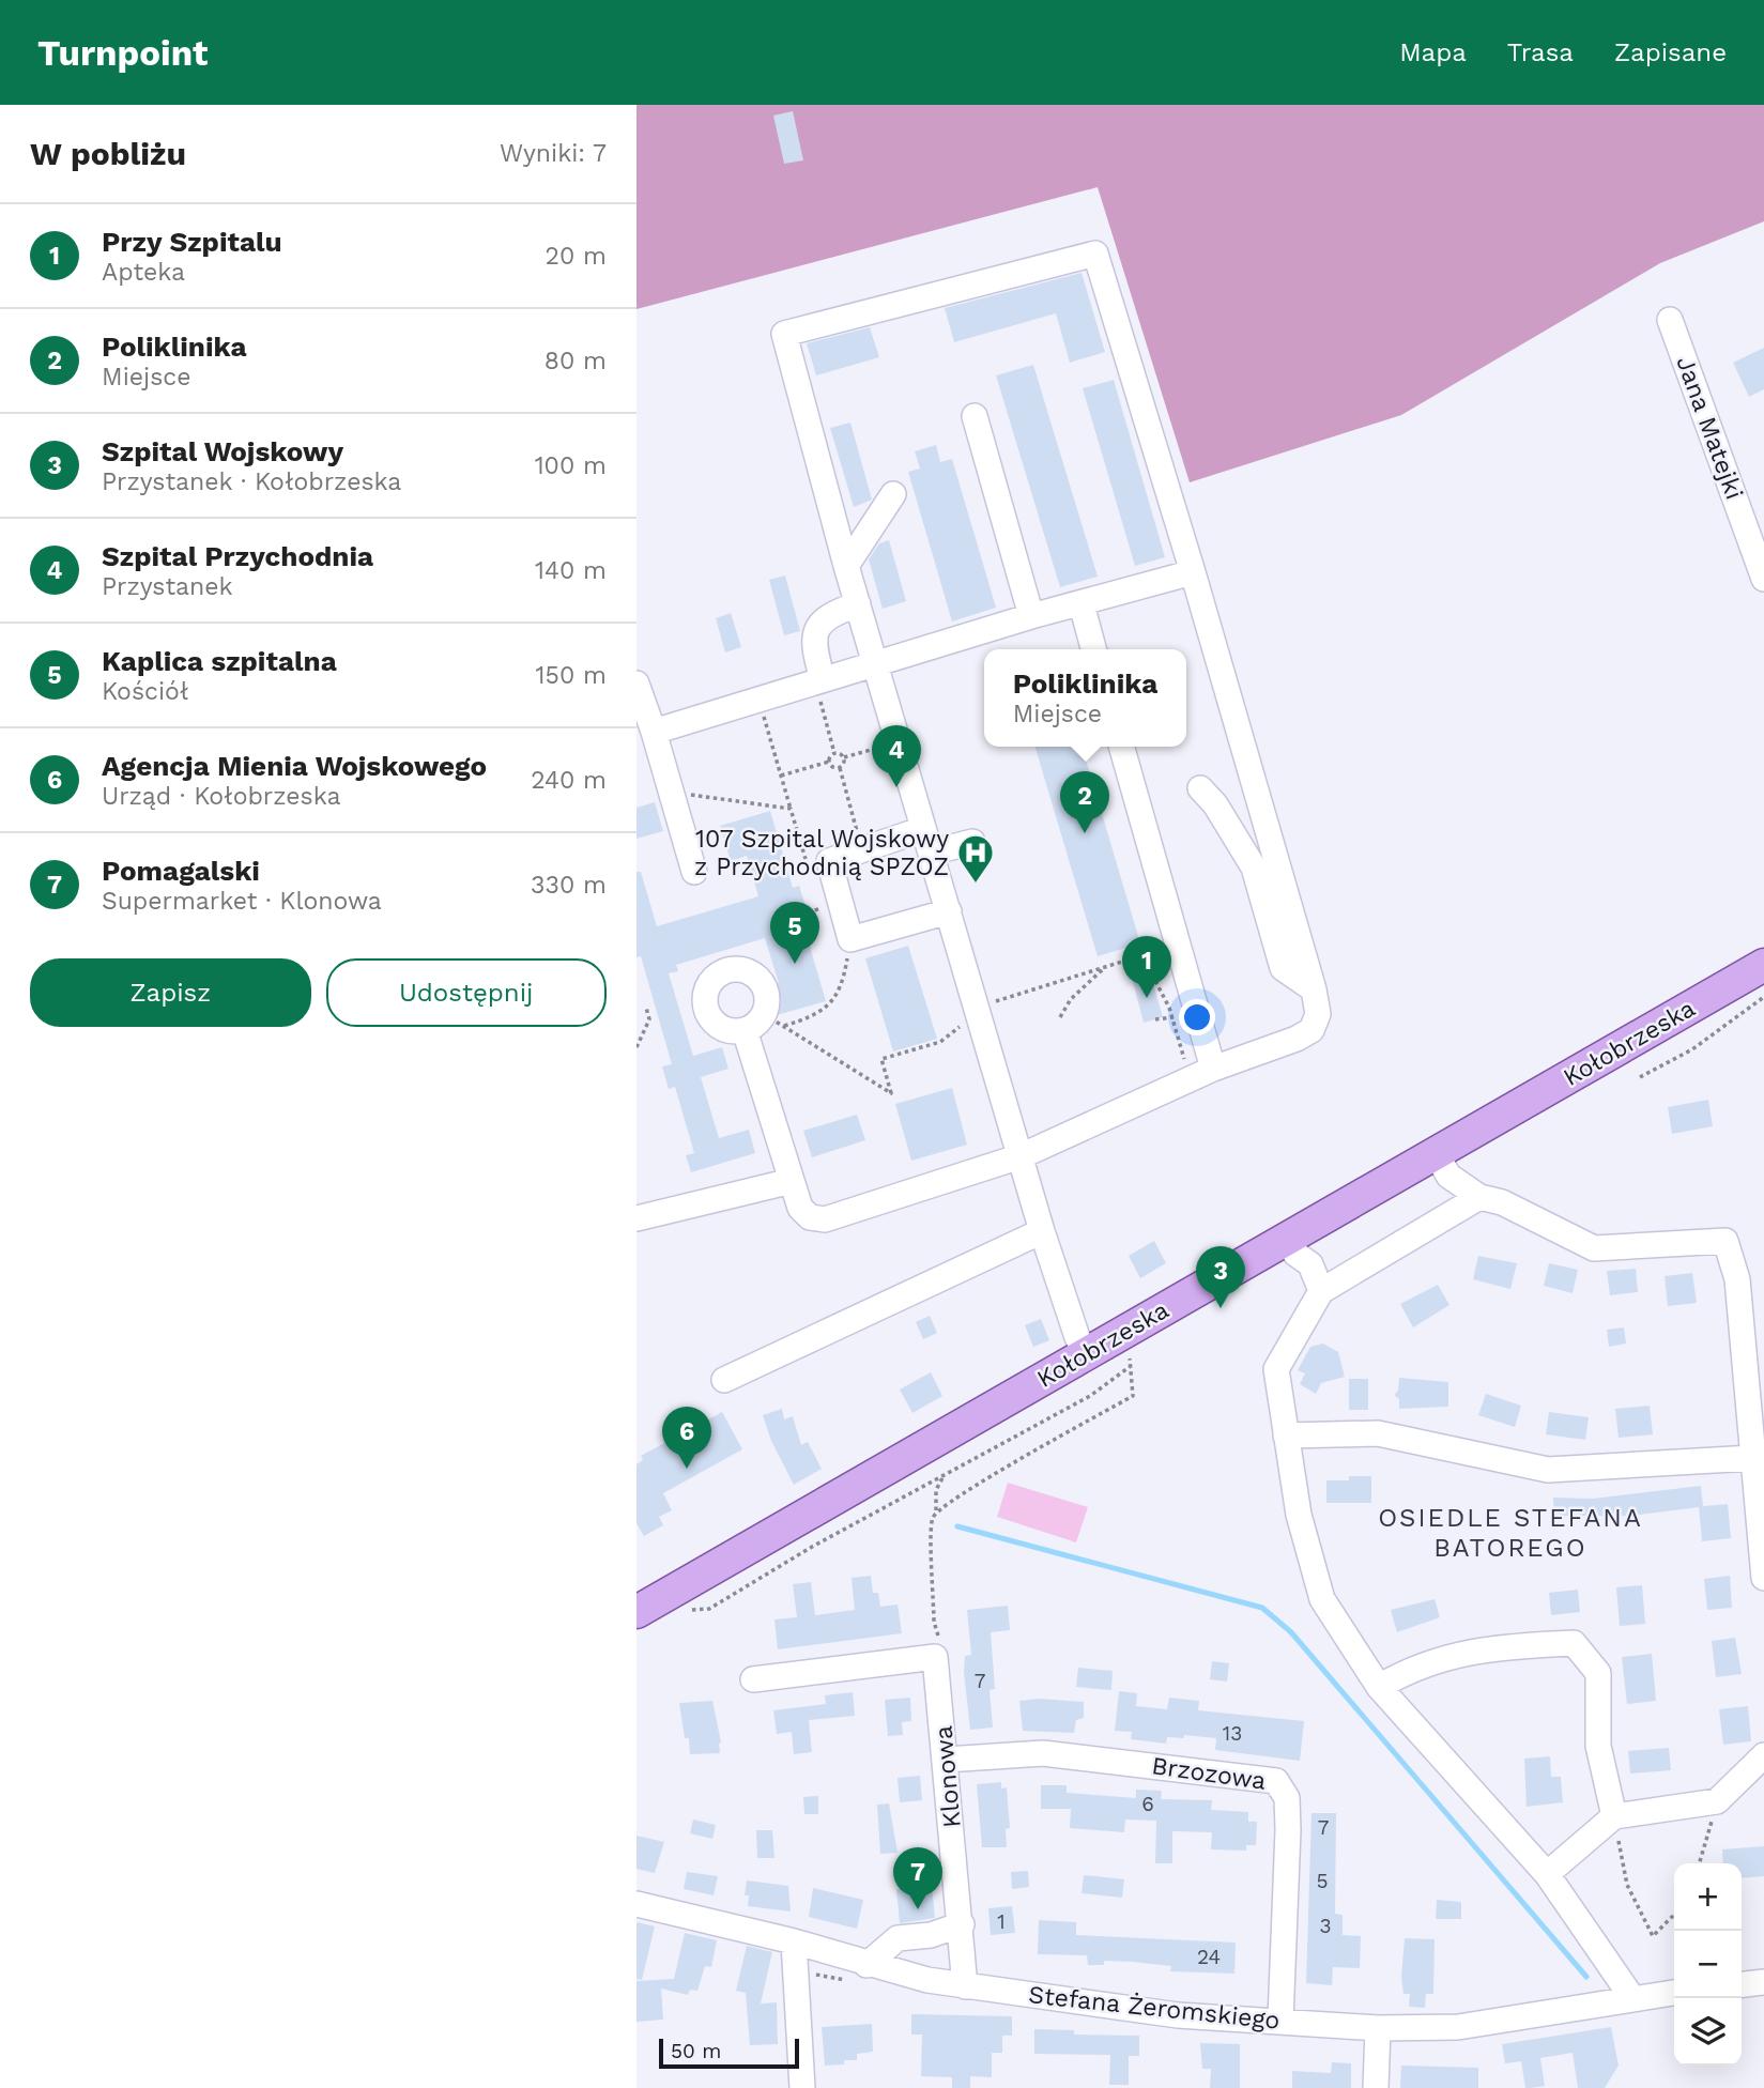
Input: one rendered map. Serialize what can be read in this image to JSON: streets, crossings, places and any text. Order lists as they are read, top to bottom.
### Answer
{
  "streets": {
    "main road": ["Kołobrzeska"],
    "street": [
      "Jana Matejki",
      "Brzozowa",
      "Klonowa",
      "Stefana Żeromskiego"
    ]
  },
  "crossings": [
    ["Brzozowa", "Klonowa"],
    ["Brzozowa", "Stefana Żeromskiego"],
    ["Klonowa", "Stefana Żeromskiego"]
  ],
  "districts": ["OSIEDLE STEFANA BATOREGO"],
  "places": {
    "hospital": ["107 Szpital Wojskowy z Przychodnią SPZOZ"]
  },
  "house_numbers": [
    "7",
    "13",
    "6",
    "7",
    "5",
    "1",
    "3",
    "24"
  ],
  "scale_bar": "50 m",
  "page": {
    "header": "Turnpoint",
    "nav": ["Mapa", "Trasa", "Zapisane"],
    "heading": ["W pobliżu", "Wyniki: 7"],
    "list": [
      {
        "mark": "1",
        "name": "Przy Szpitalu",
        "note": "Apteka",
        "value": "20 m"
      },
      {
        "mark": "2",
        "name": "Poliklinika",
        "note": "Miejsce",
        "value": "80 m"
      },
      {
        "mark": "3",
        "name": "Szpital Wojskowy",
        "note": "Przystanek · Kołobrzeska",
        "value": "100 m"
      },
      {
        "mark": "4",
        "name": "Szpital Przychodnia",
        "note": "Przystanek",
        "value": "140 m"
      },
      {
        "mark": "5",
        "name": "Kaplica szpitalna",
        "note": "Kościół",
        "value": "150 m"
      },
      {
        "mark": "6",
        "name": "Agencja Mienia Wojskowego",
        "note": "Urząd · Kołobrzeska",
        "value": "240 m"
      },
      {
        "mark": "7",
        "name": "Pomagalski",
        "note": "Supermarket · Klonowa",
        "value": "330 m"
      }
    ],
    "popup": ["Poliklinika", "Miejsce"],
    "pins": [
      "4",
      "2",
      "5",
      "1",
      "3",
      "6",
      "7"
    ],
    "buttons": ["Zapisz", "Udostępnij"],
    "map_buttons": ["+", "−"],
    "scale": "50 m"
  }
}
